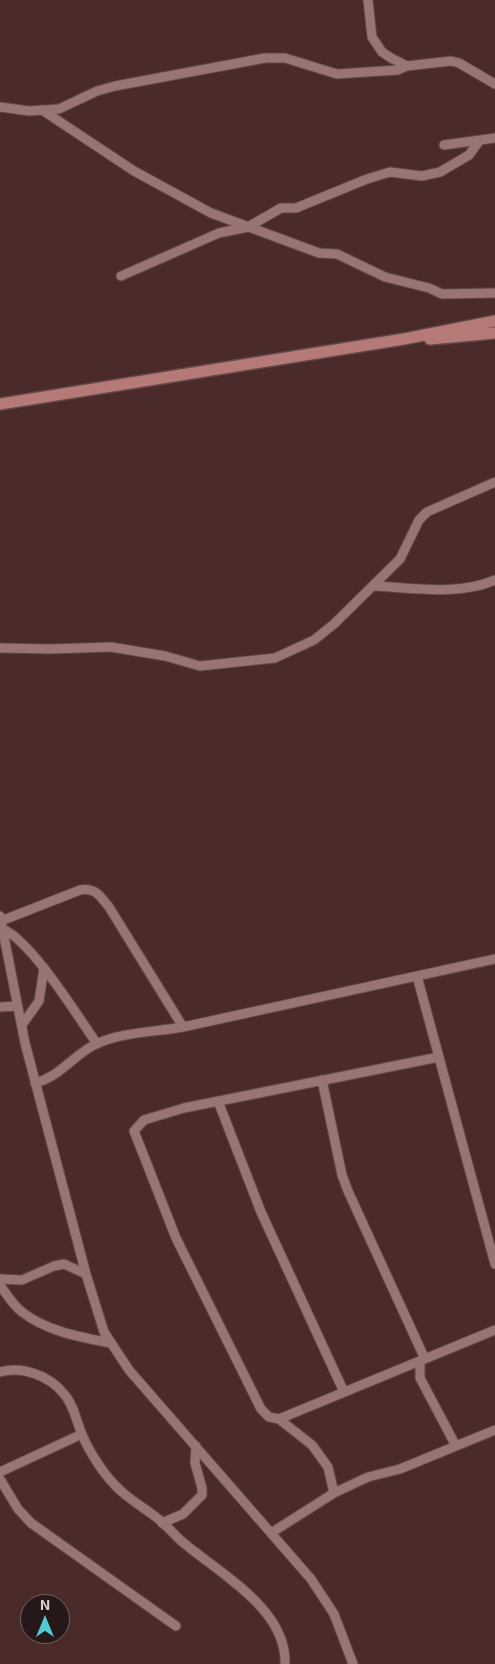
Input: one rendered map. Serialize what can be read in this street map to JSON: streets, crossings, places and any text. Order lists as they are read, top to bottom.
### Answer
{
  "north": "top"
}
